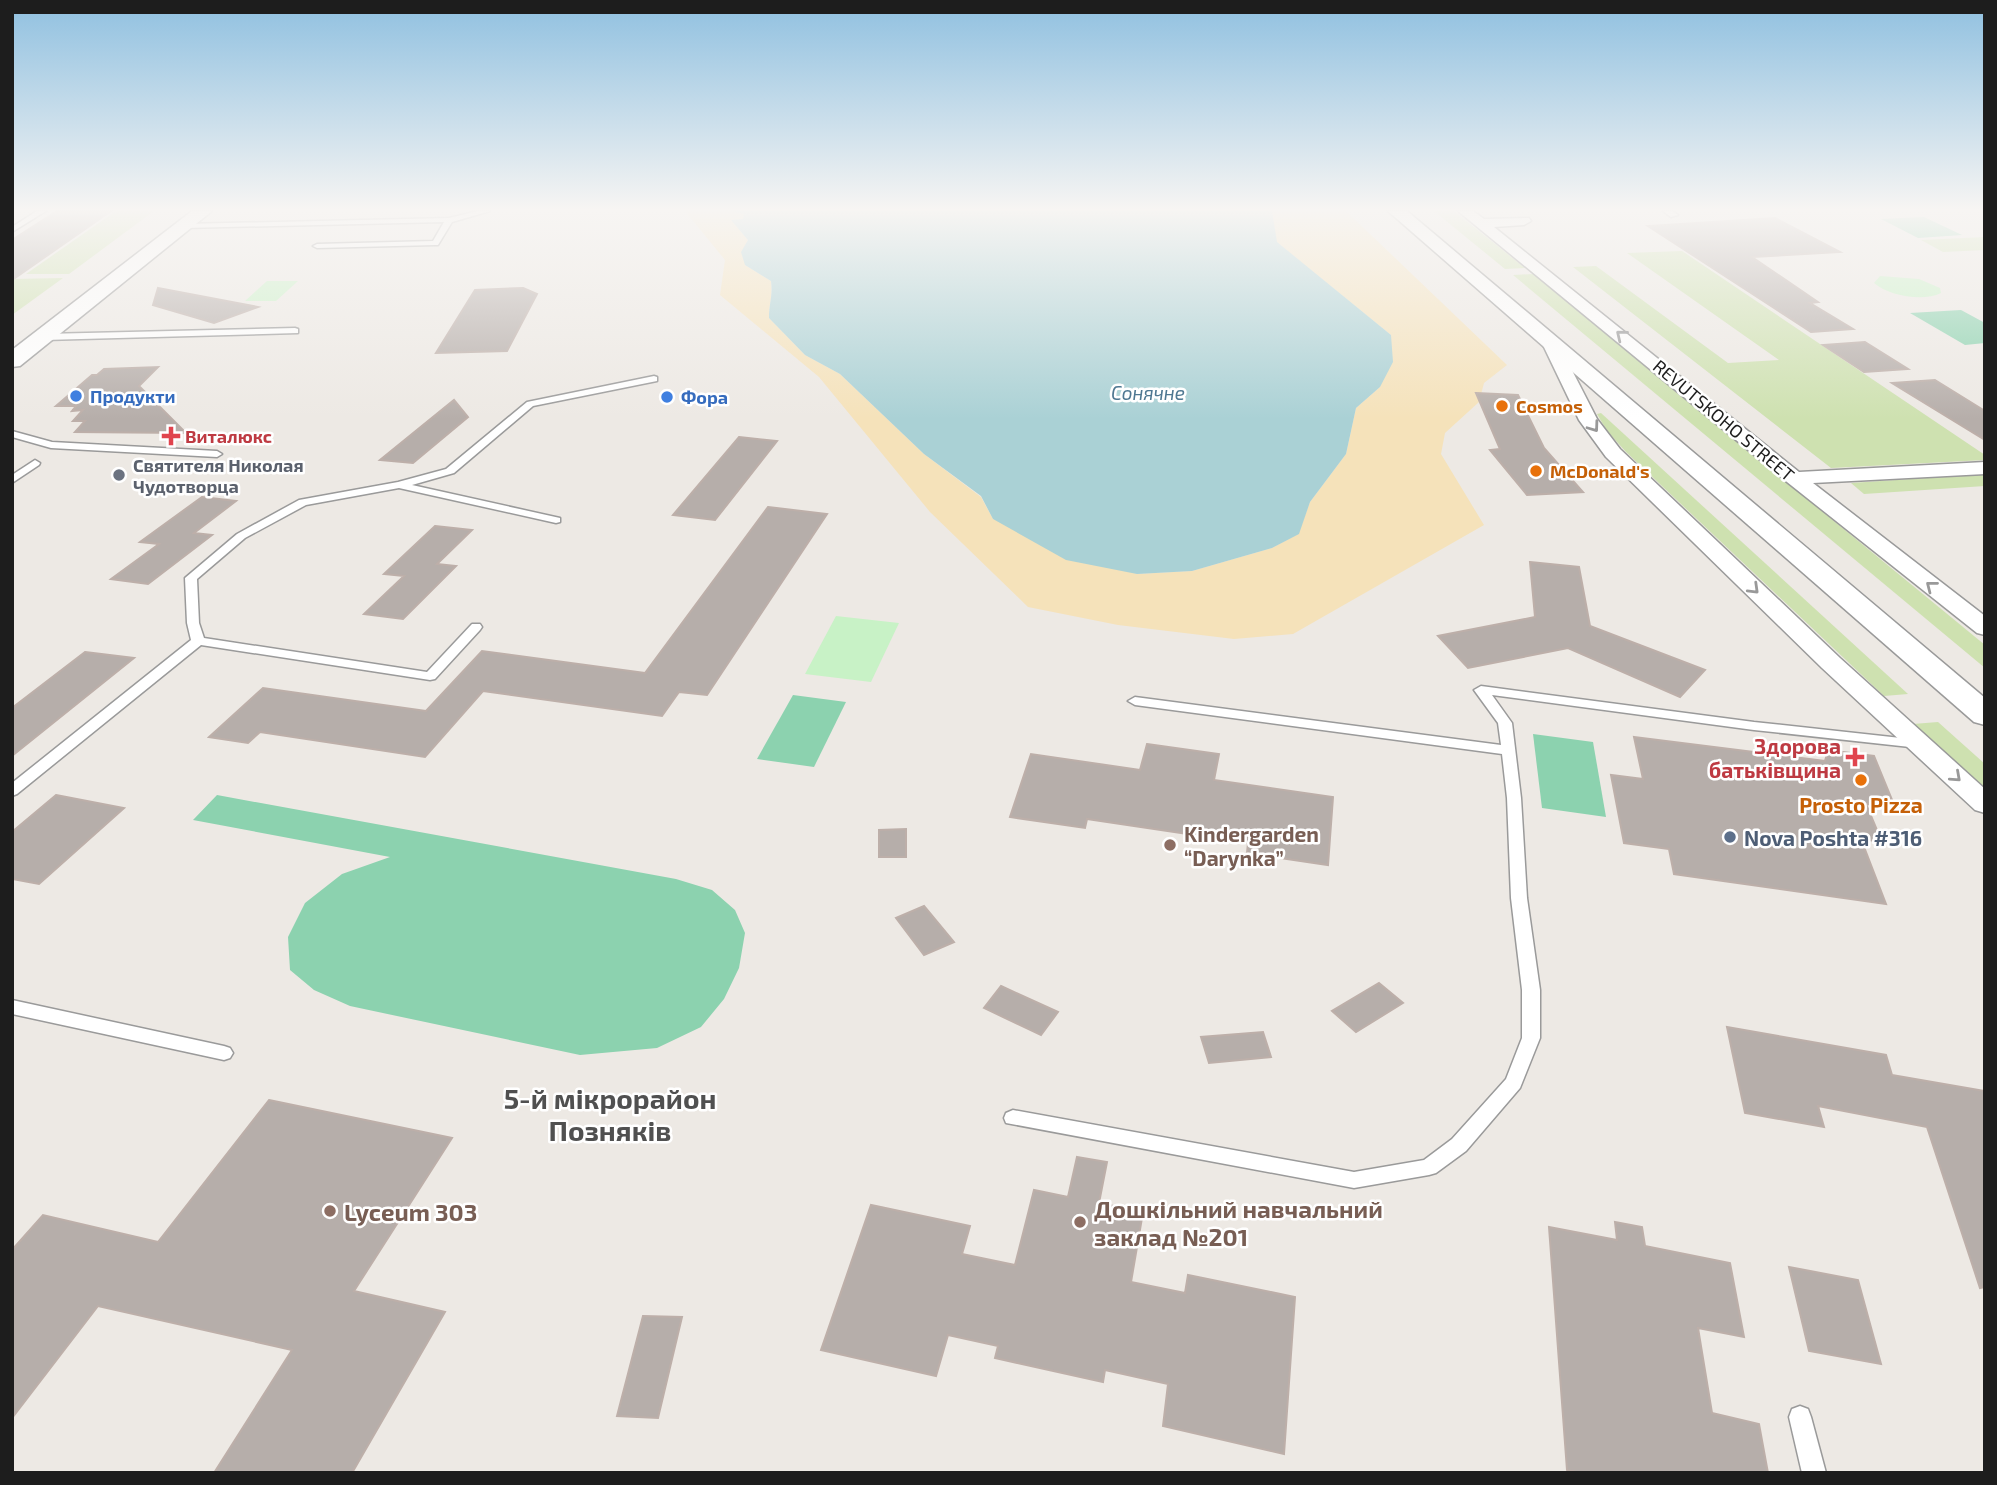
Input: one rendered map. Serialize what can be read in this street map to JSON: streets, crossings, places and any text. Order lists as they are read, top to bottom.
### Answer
{
  "streets": {
    "street": ["REVUTSKOHO STREET"]
  },
  "districts": ["5-й мікрорайон Позняків"],
  "water": ["Сонячне"],
  "places": {
    "other": [
      "Продукти",
      "Фора",
      "Cosmos",
      "McDonald's",
      "Святителя Николая Чудотворца",
      "Prosto Pizza",
      "Nova Poshta #316",
      "Kindergarden “Darynka”",
      "Lyceum 303",
      "Дошкільний навчальний заклад №201"
    ],
    "health": ["Виталюкс", "Здорова батьківщина"]
  }
}
